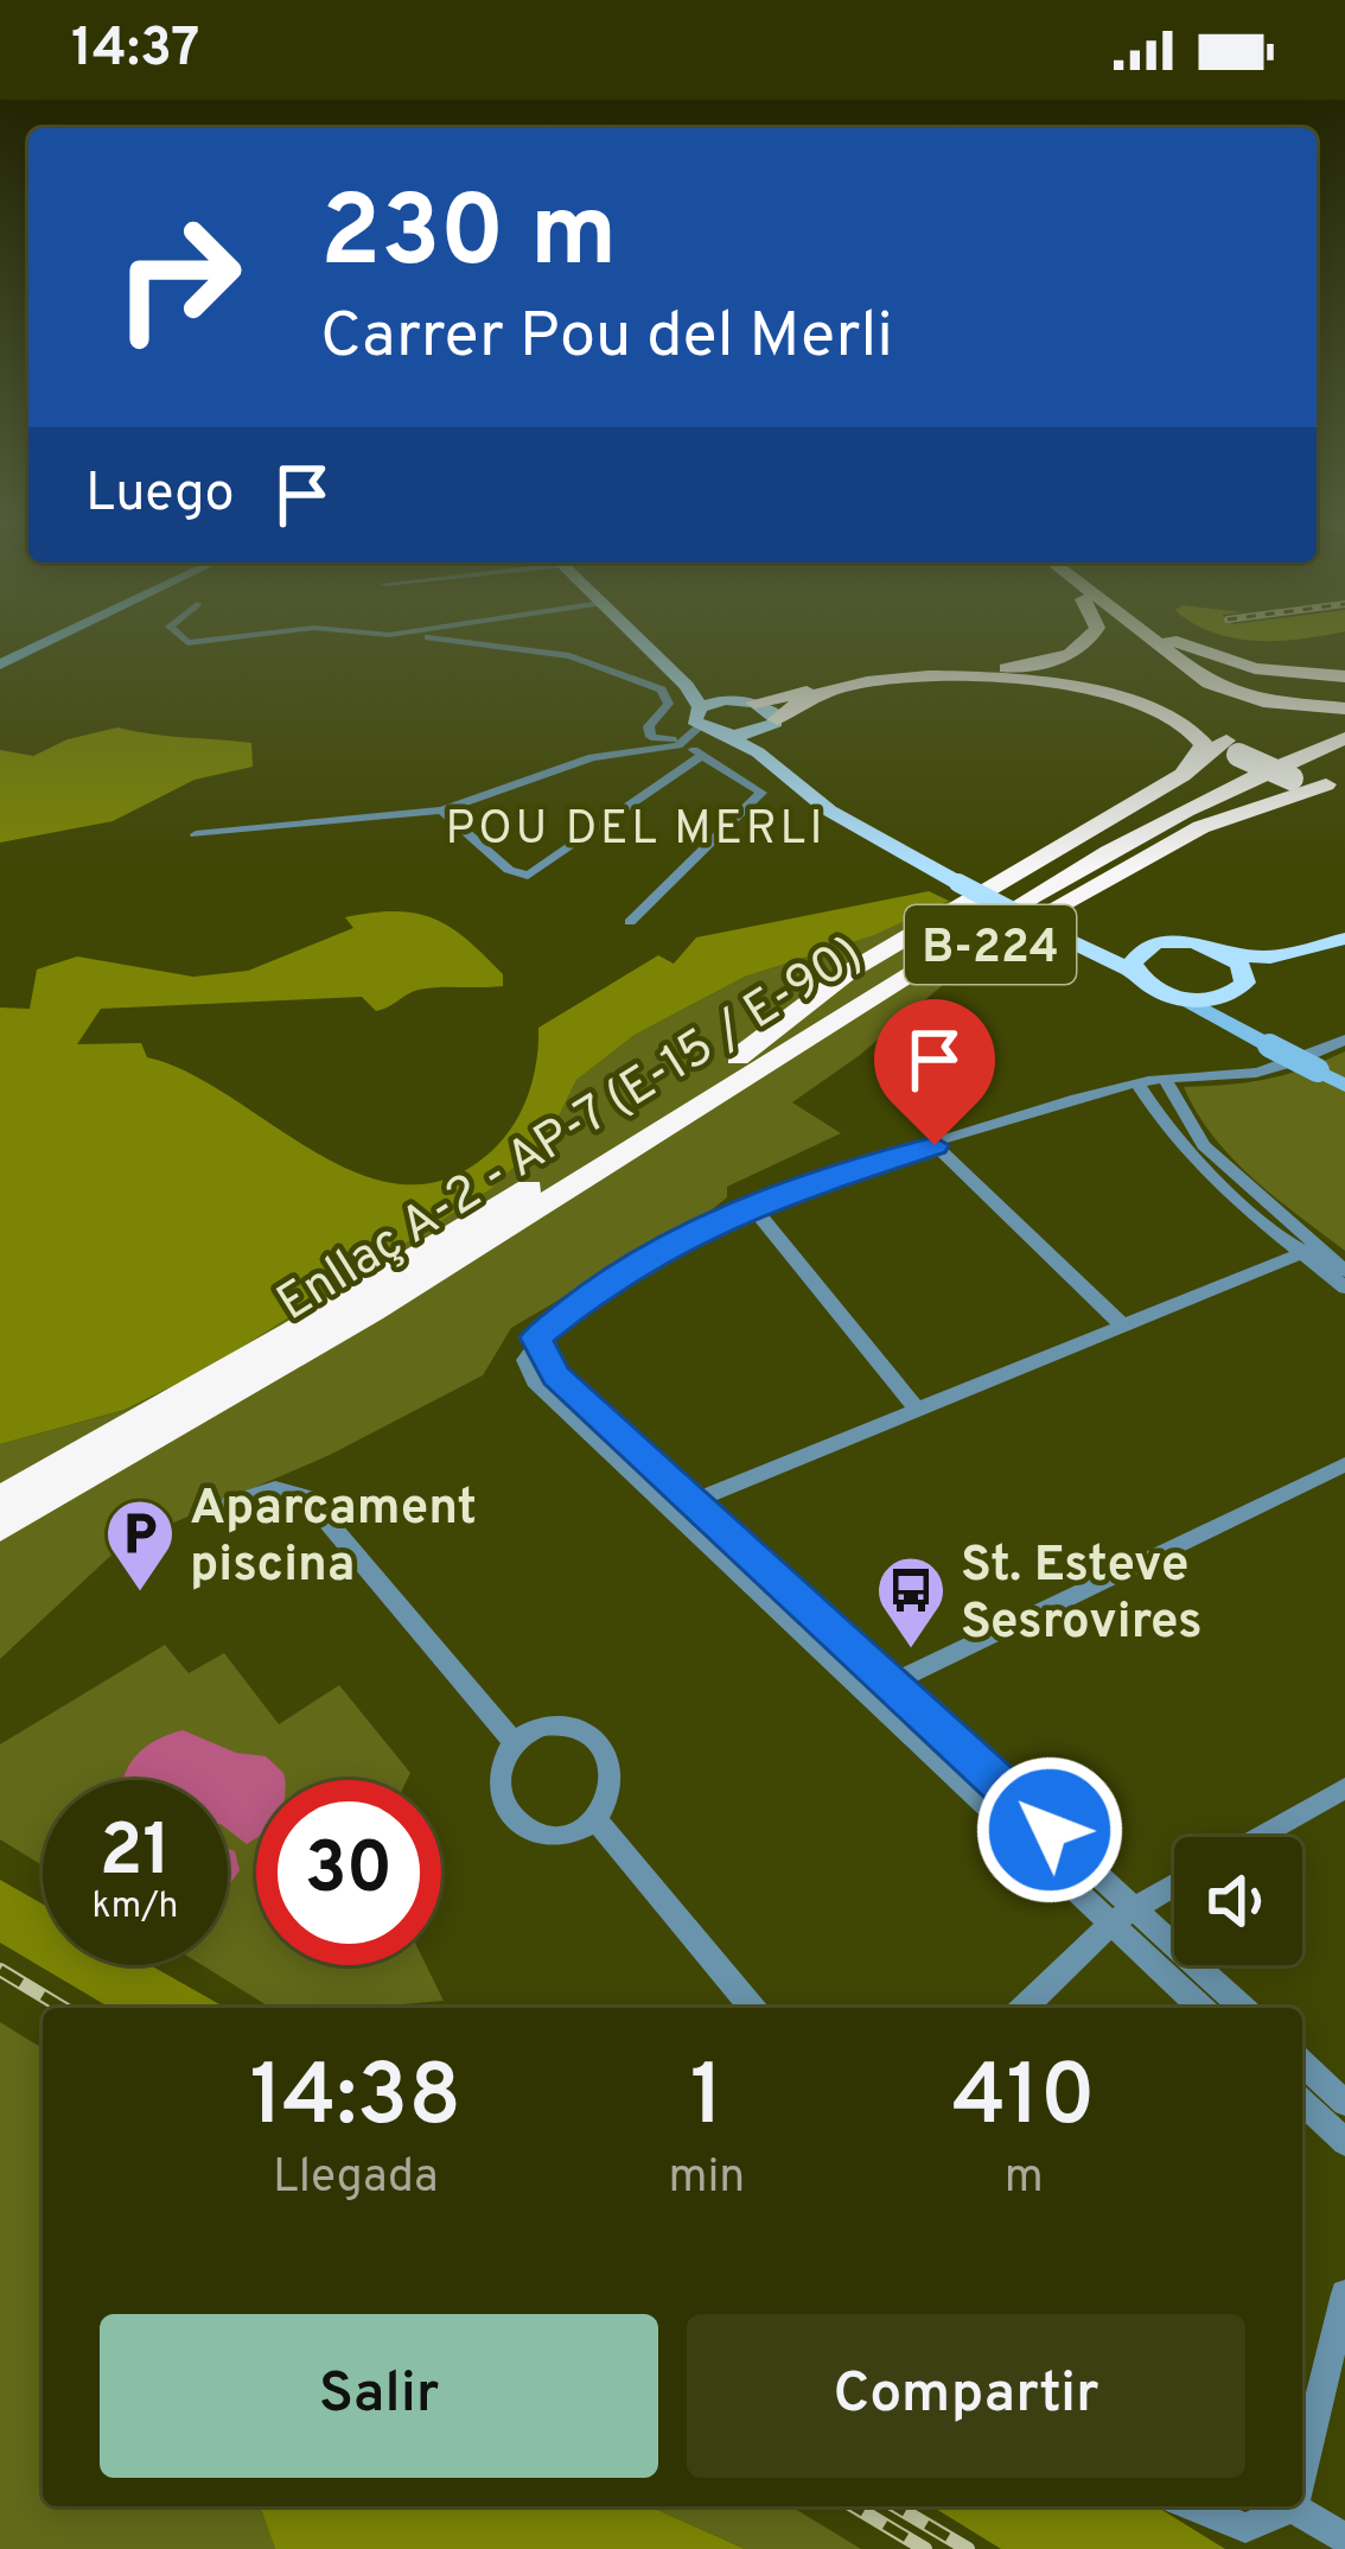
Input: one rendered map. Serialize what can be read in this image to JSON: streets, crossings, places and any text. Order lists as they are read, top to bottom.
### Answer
{
  "streets": {
    "highway": ["B-224", "Enllaç A-2 - AP-7 (E-15 / E-90)"]
  },
  "crossings": [
    ["B-224", "Enllaç A-2 - AP-7 (E-15 / E-90)"]
  ],
  "districts": ["POU DEL MERLI"],
  "places": {
    "parking": ["Aparcament piscina"],
    "bus stop": ["St. Esteve Sesrovires"]
  },
  "page": {
    "status": "14:37",
    "turn": ["230 m", "Carrer Pou del Merli"],
    "then": "Luego",
    "speed": "21 km/h",
    "limit": "30",
    "eta": [
      "14:38",
      "Llegada",
      "1",
      "min",
      "410",
      "m"
    ],
    "buttons": ["Salir", "Compartir"]
  }
}
